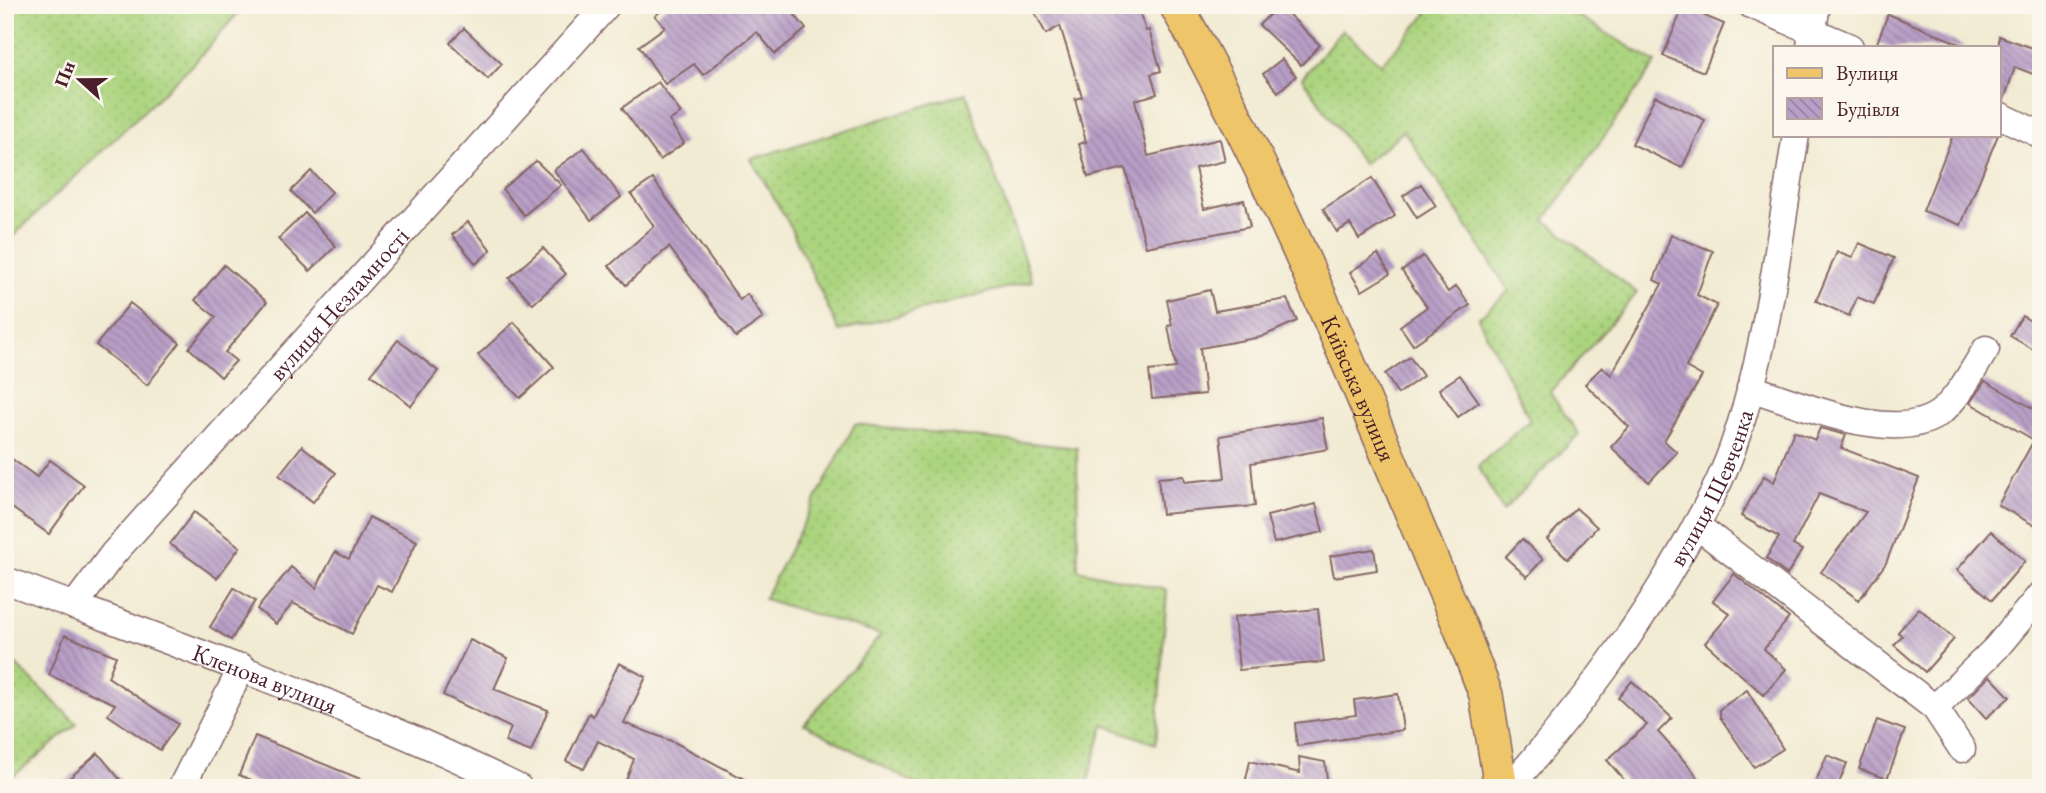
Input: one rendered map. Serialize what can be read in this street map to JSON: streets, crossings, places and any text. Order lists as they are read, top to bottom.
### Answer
{
  "streets": {
    "main road": ["Київська вулиця"],
    "street": ["вулиця Незламності", "вулиця Шевченка", "Кленова вулиця"]
  },
  "crossings": [
    ["вулиця Незламності", "Кленова вулиця"]
  ],
  "legend": ["Вулиця", "Будівля"],
  "north": "left"
}
